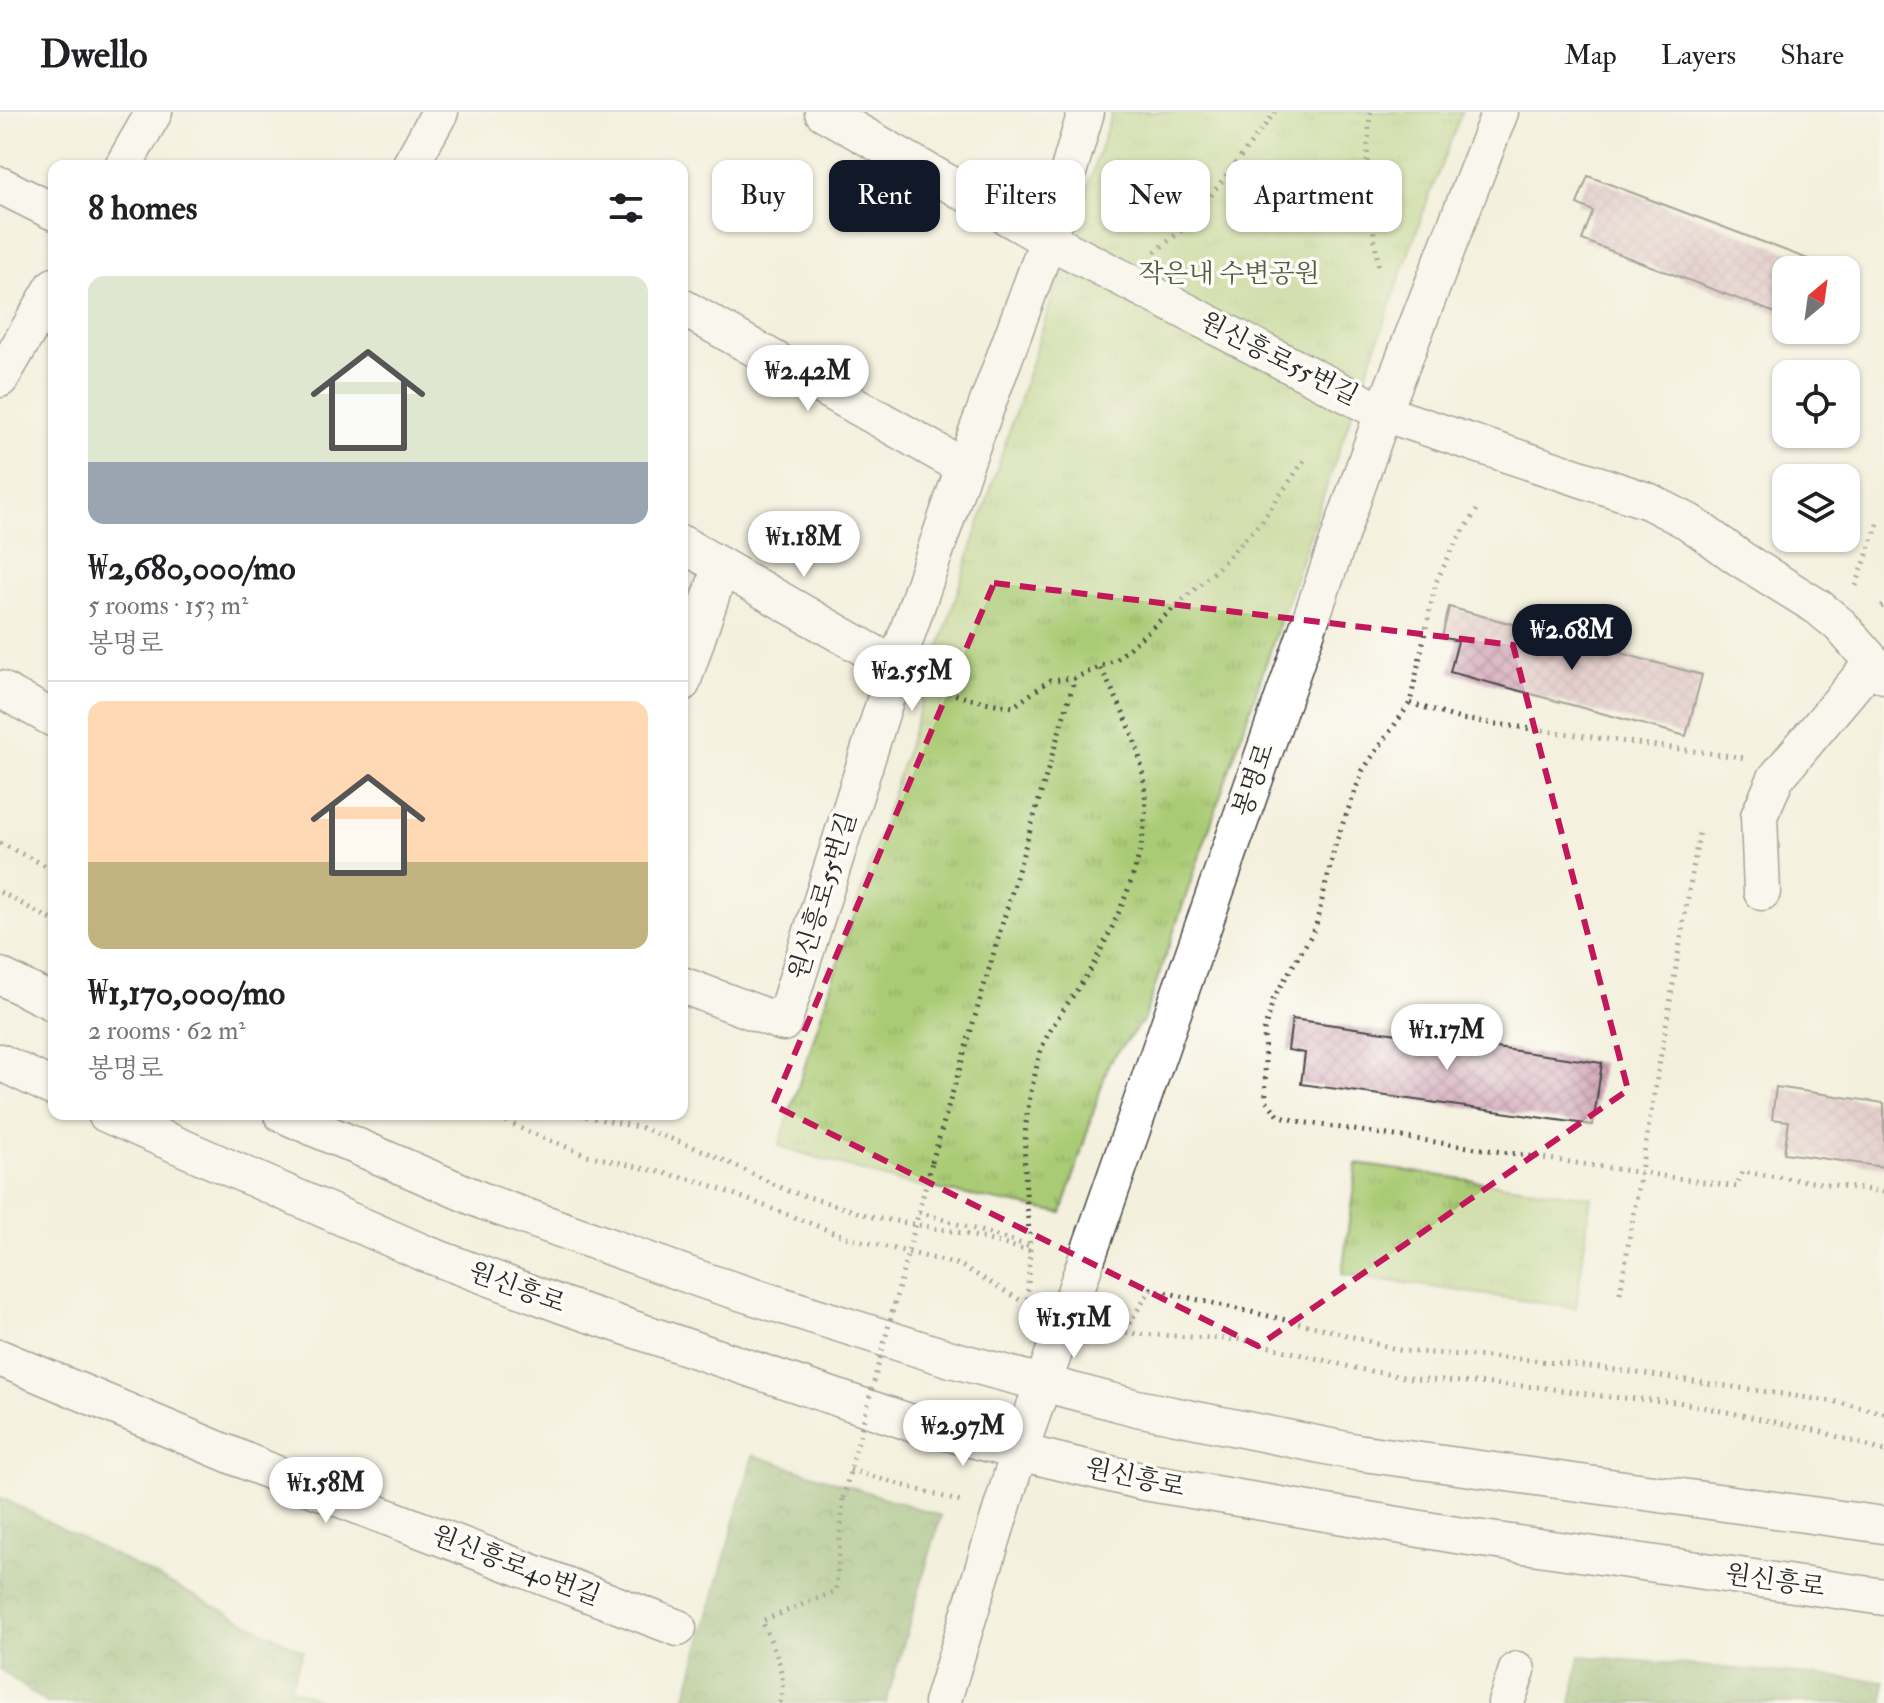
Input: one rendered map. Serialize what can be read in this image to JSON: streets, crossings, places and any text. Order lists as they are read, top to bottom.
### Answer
{
  "streets": {
    "street": [
      "원신흥로55번길",
      "봉명로",
      "원신흥로",
      "원신흥로40번길"
    ]
  },
  "crossings": [
    ["원신흥로55번길", "봉명로"],
    ["봉명로", "원신흥로"]
  ],
  "parks": ["작은내 수변공원"],
  "north": "top right",
  "page": {
    "header": "Dwello",
    "nav": ["Map", "Layers", "Share"],
    "chip": [
      "Buy",
      "Rent",
      "Filters",
      "New",
      "Apartment"
    ],
    "heading": "8 homes",
    "list": [
      {
        "name": "₩2,680,000/mo",
        "note": "5 rooms · 153 m² · 봉명로"
      },
      {
        "name": "₩1,170,000/mo",
        "note": "2 rooms · 62 m² · 봉명로"
      }
    ],
    "price": [
      "₩2.42M",
      "₩1.18M",
      "₩2.68M",
      "₩2.55M",
      "₩1.17M",
      "₩1.51M",
      "₩2.97M",
      "₩1.58M"
    ]
  }
}
